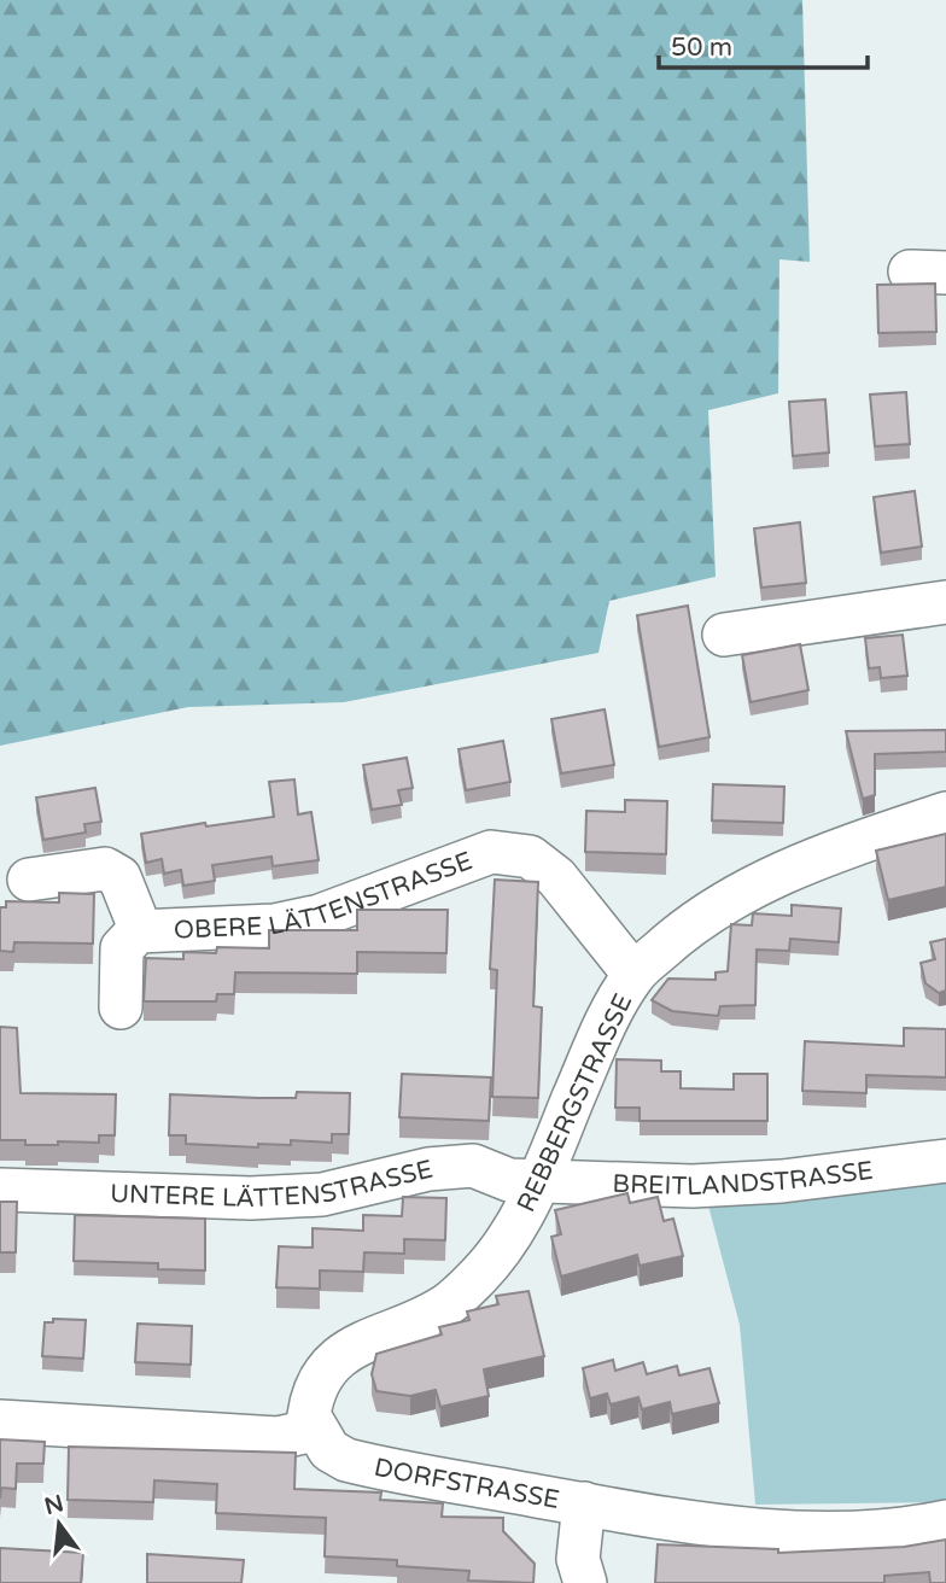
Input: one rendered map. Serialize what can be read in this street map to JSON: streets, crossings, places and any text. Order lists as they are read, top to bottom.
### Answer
{
  "streets": {
    "street": [
      "OBERE LÄTTENSTRASSE",
      "REBBERGSTRASSE",
      "BREITLANDSTRASSE",
      "UNTERE LÄTTENSTRASSE",
      "DORFSTRASSE"
    ]
  },
  "crossings": [
    ["OBERE LÄTTENSTRASSE", "REBBERGSTRASSE"],
    ["REBBERGSTRASSE", "BREITLANDSTRASSE"],
    ["REBBERGSTRASSE", "UNTERE LÄTTENSTRASSE"],
    ["REBBERGSTRASSE", "DORFSTRASSE"],
    ["BREITLANDSTRASSE", "UNTERE LÄTTENSTRASSE"]
  ],
  "scale_bar": "50 m",
  "north": "top"
}
